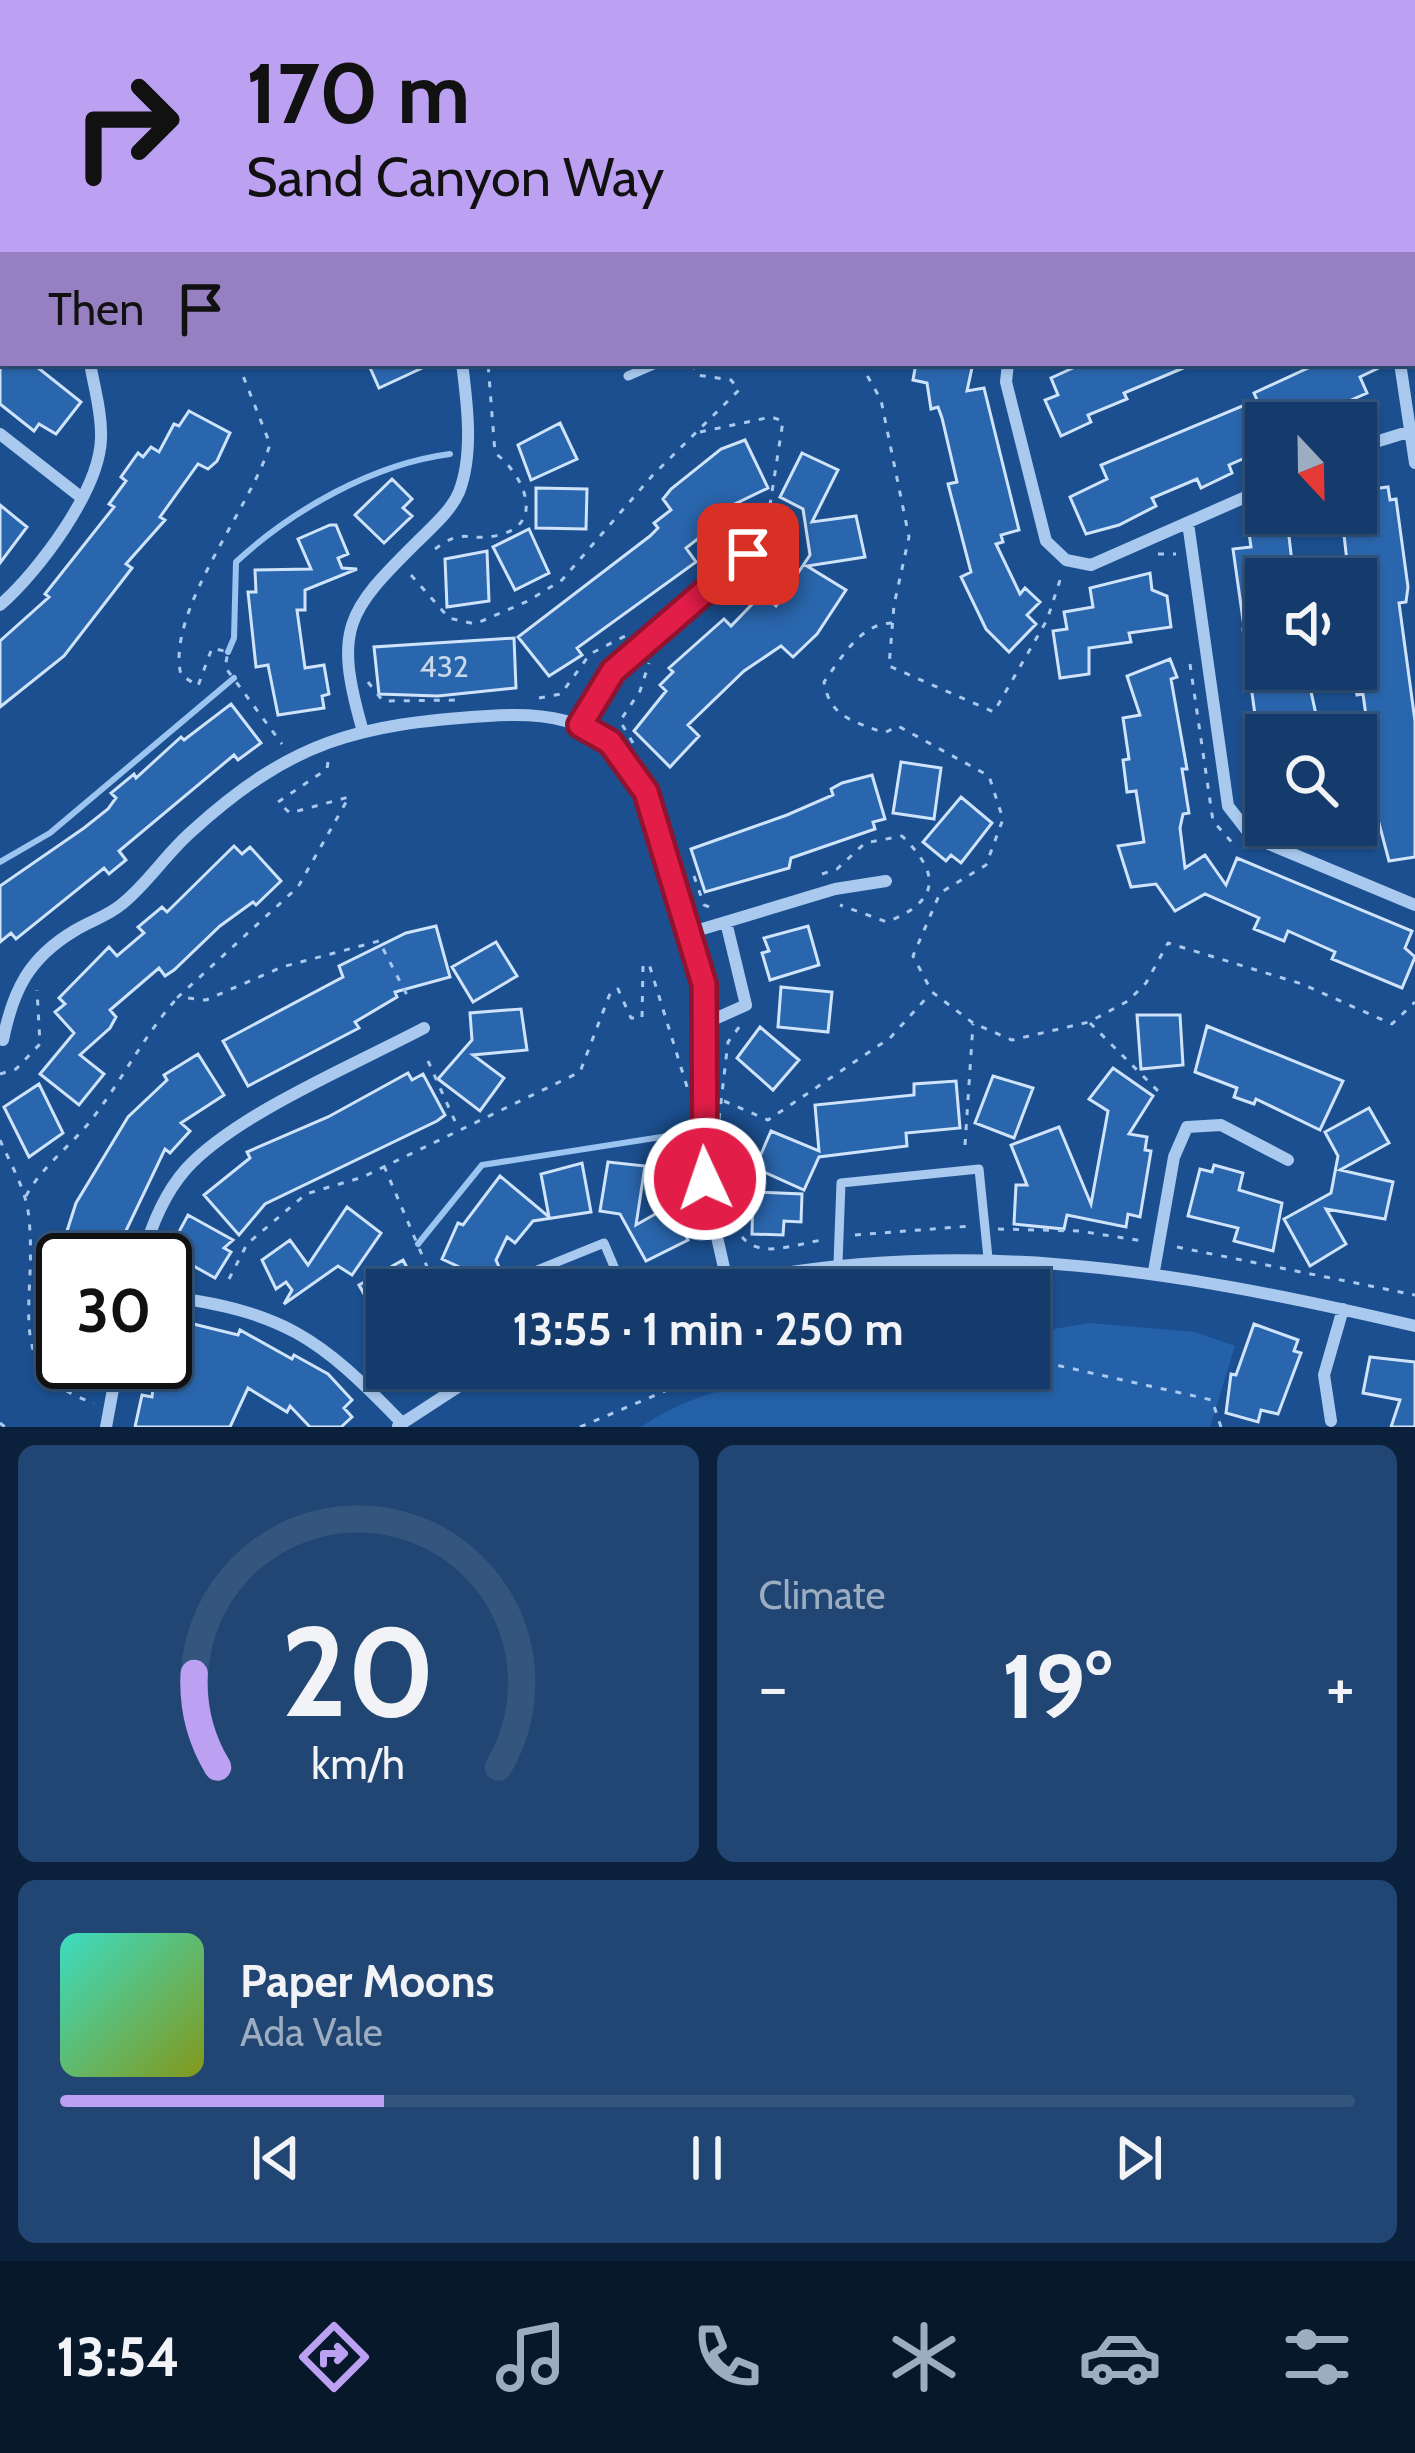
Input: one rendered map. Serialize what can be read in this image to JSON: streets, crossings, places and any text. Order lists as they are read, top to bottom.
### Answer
{
  "house_numbers": ["432"],
  "north": "bottom",
  "page": {
    "turn": ["170 m", "Sand Canyon Way"],
    "then": "Then",
    "limit": "30",
    "trip": "13:55 · 1 min · 250 m",
    "tile": "Climate",
    "heat": ["−", "19°", "+"],
    "song": ["Paper Moons", "Ada Vale"],
    "tabs": "13:54",
    "gauge": ["20", "km/h"]
  }
}
